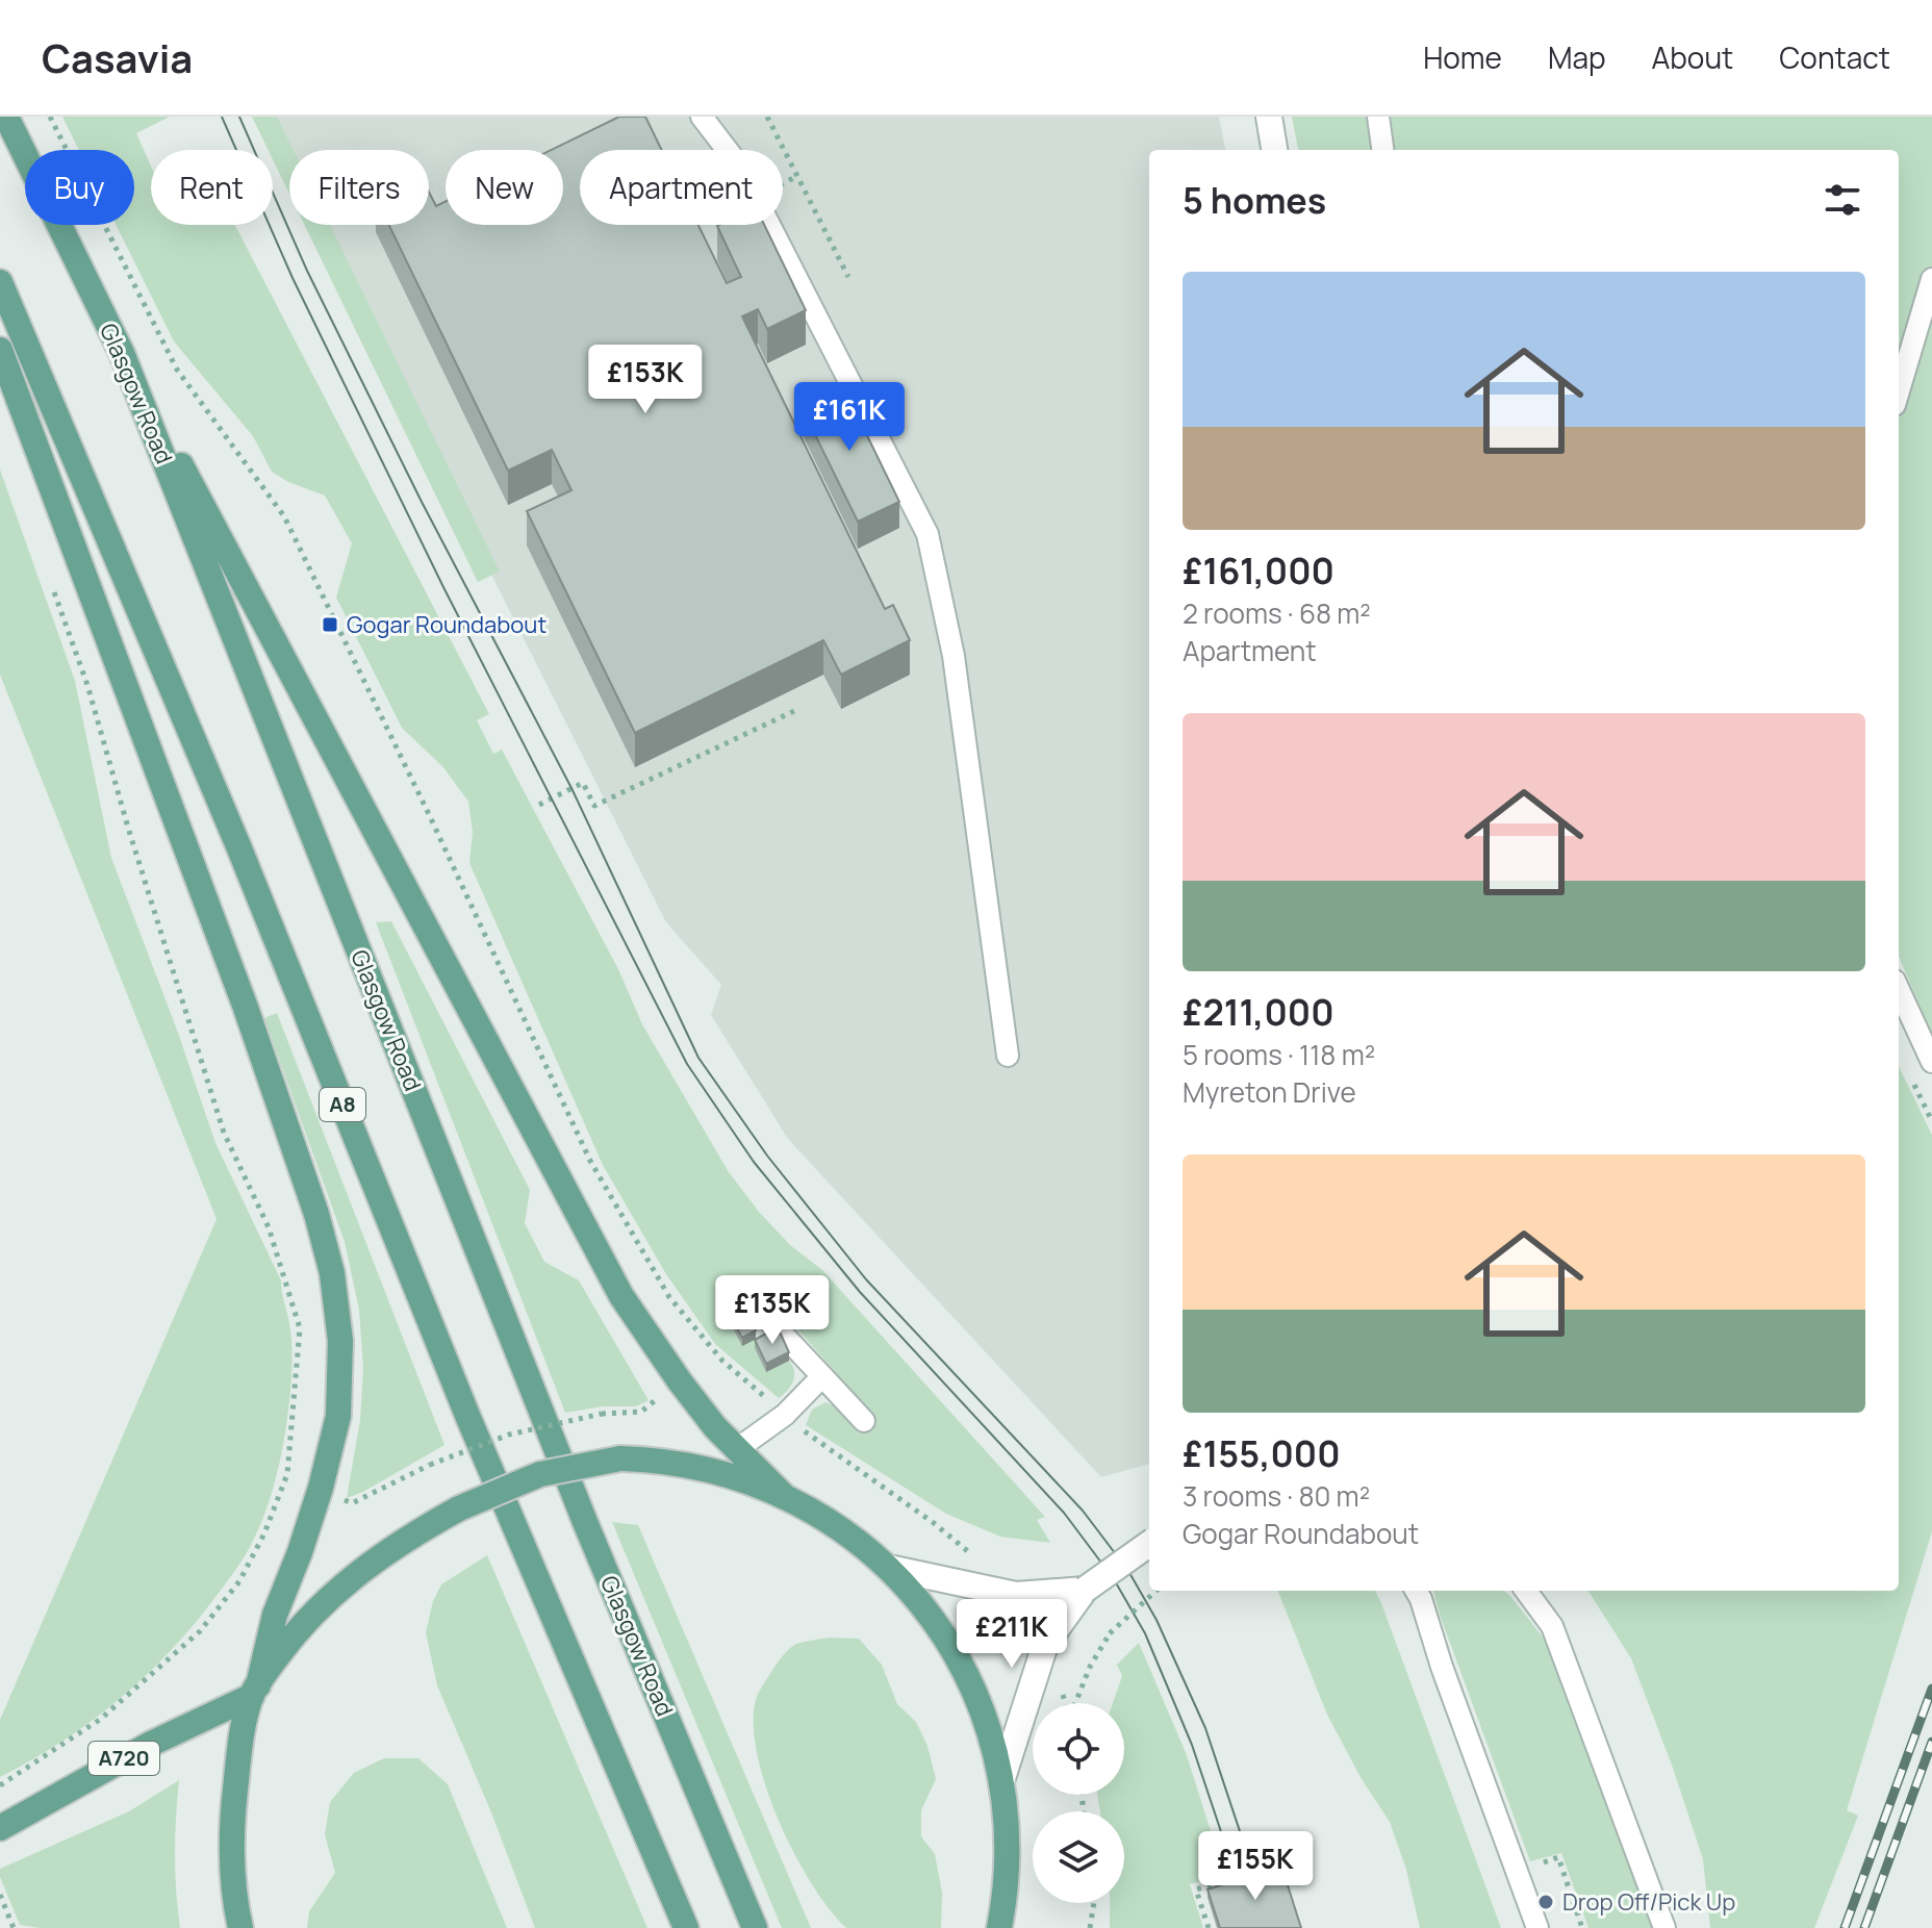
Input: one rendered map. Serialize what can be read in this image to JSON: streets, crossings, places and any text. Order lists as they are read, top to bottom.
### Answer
{
  "streets": {
    "main road": ["Glasgow Road", "A8", "A720"]
  },
  "places": {
    "transit": ["Gogar Roundabout"],
    "other": ["Drop Off/Pick Up"]
  },
  "page": {
    "header": "Casavia",
    "nav": [
      "Home",
      "Map",
      "About",
      "Contact"
    ],
    "chip": [
      "Buy",
      "Rent",
      "Filters",
      "New",
      "Apartment"
    ],
    "heading": "5 homes",
    "list": [
      {
        "name": "£161,000",
        "note": "2 rooms · 68 m² · Apartment"
      },
      {
        "name": "£211,000",
        "note": "5 rooms · 118 m² · Myreton Drive"
      },
      {
        "name": "£155,000",
        "note": "3 rooms · 80 m² · Gogar Roundabout"
      }
    ],
    "price": [
      "£153K",
      "£161K",
      "£135K",
      "£211K",
      "£155K"
    ]
  }
}
